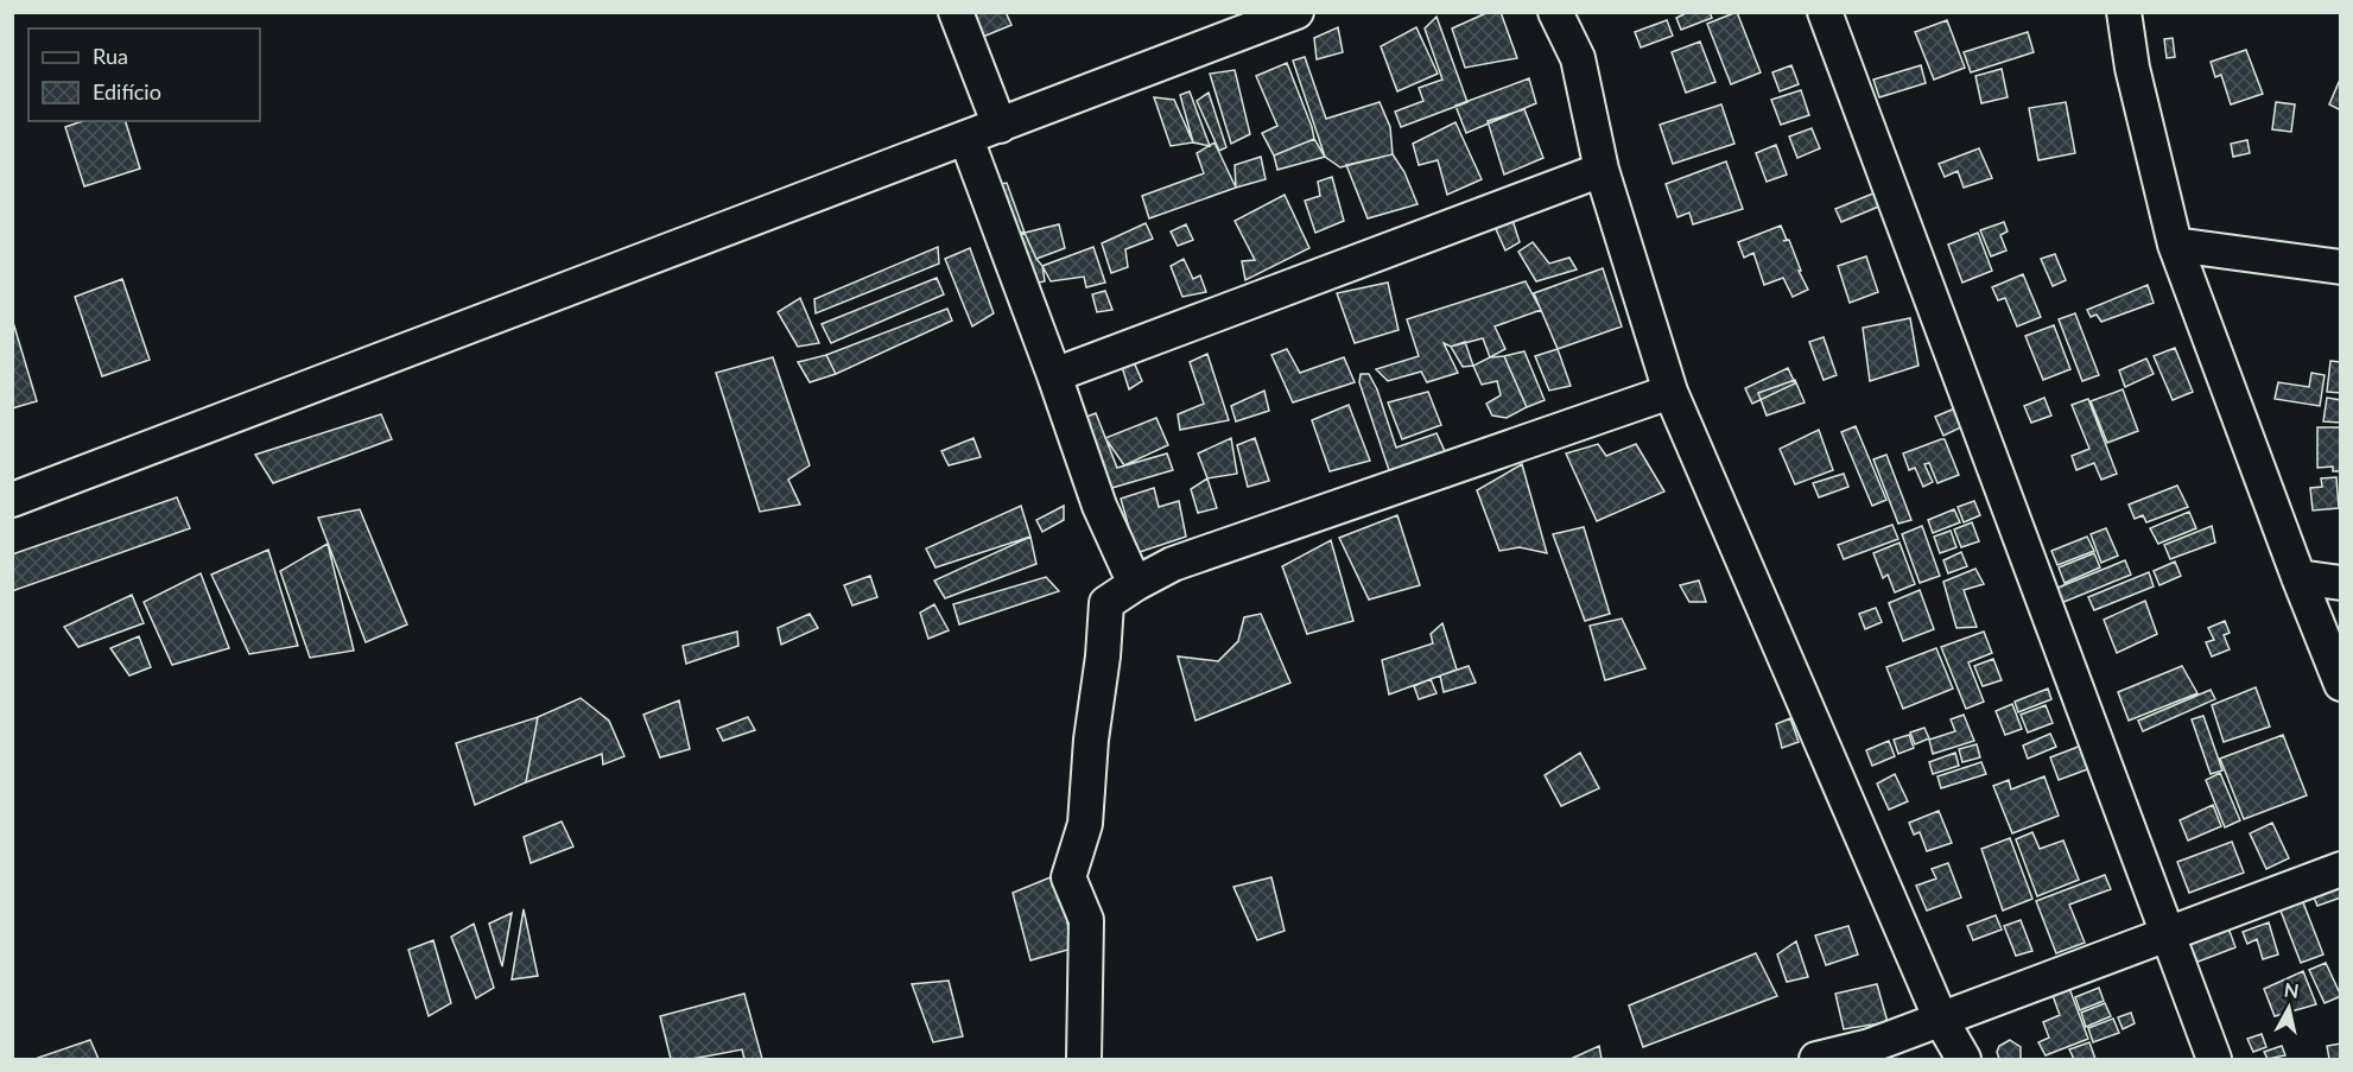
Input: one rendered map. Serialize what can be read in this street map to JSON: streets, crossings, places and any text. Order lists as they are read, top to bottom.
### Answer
{
  "legend": ["Rua", "Edifício"],
  "north": "top"
}
